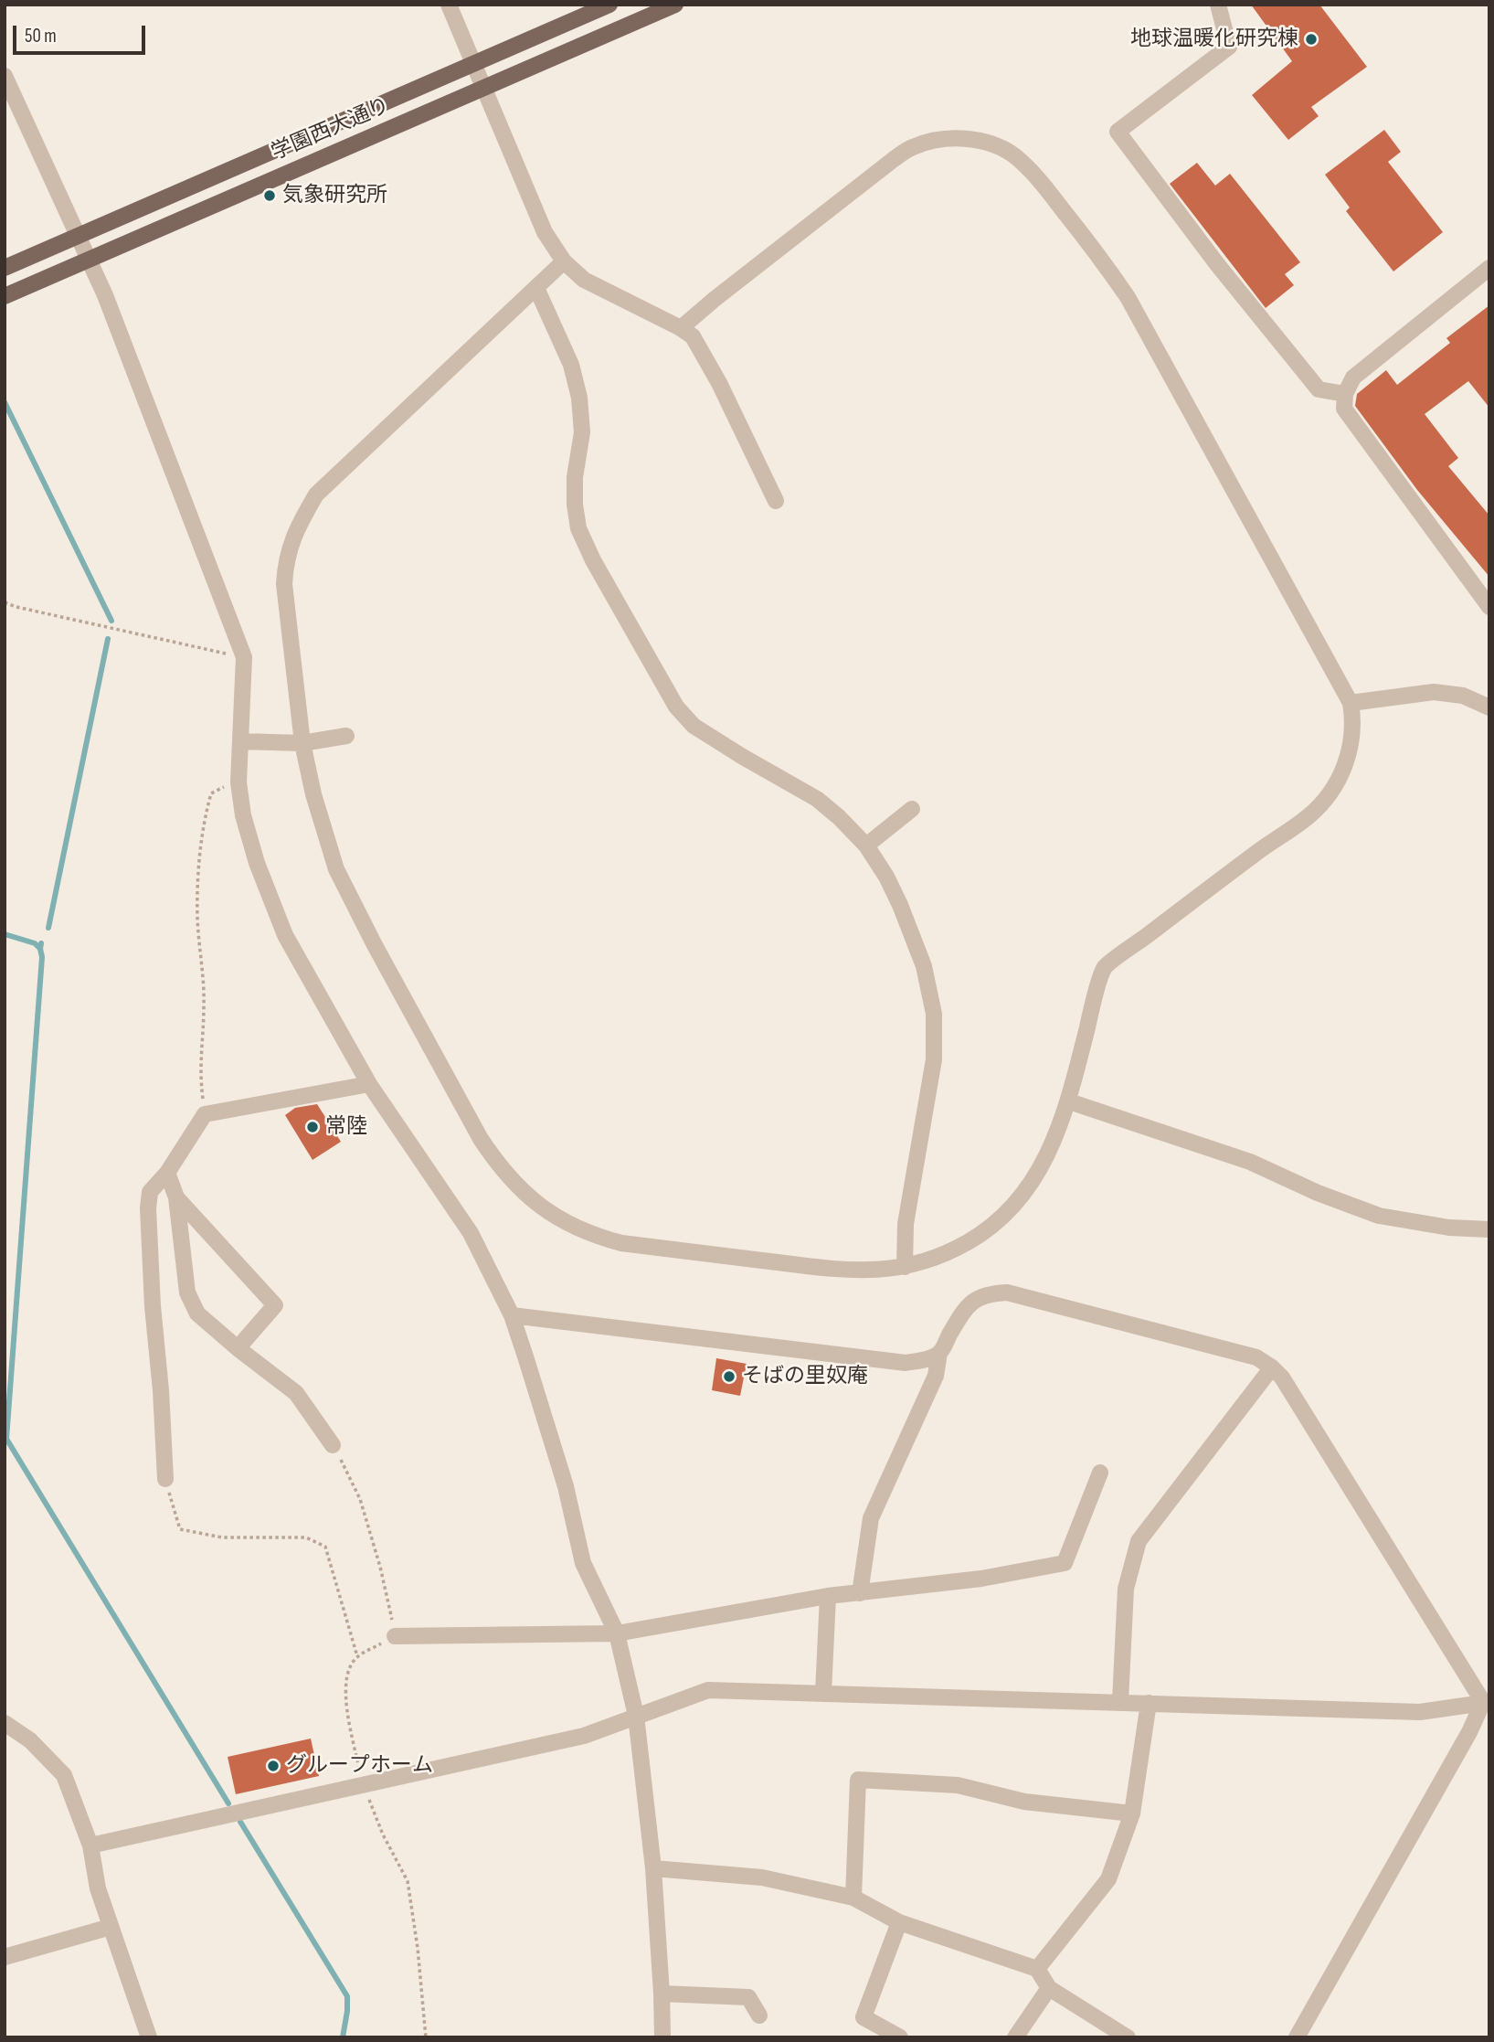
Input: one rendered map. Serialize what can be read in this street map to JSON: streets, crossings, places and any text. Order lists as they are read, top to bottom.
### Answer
{
  "streets": {
    "main road": ["学園西大通り"]
  },
  "places": [
    "地球温暖化研究棟",
    "気象研究所",
    "常陸",
    "そばの里奴庵",
    "グループホーム"
  ],
  "scale_bar": "50 m"
}
